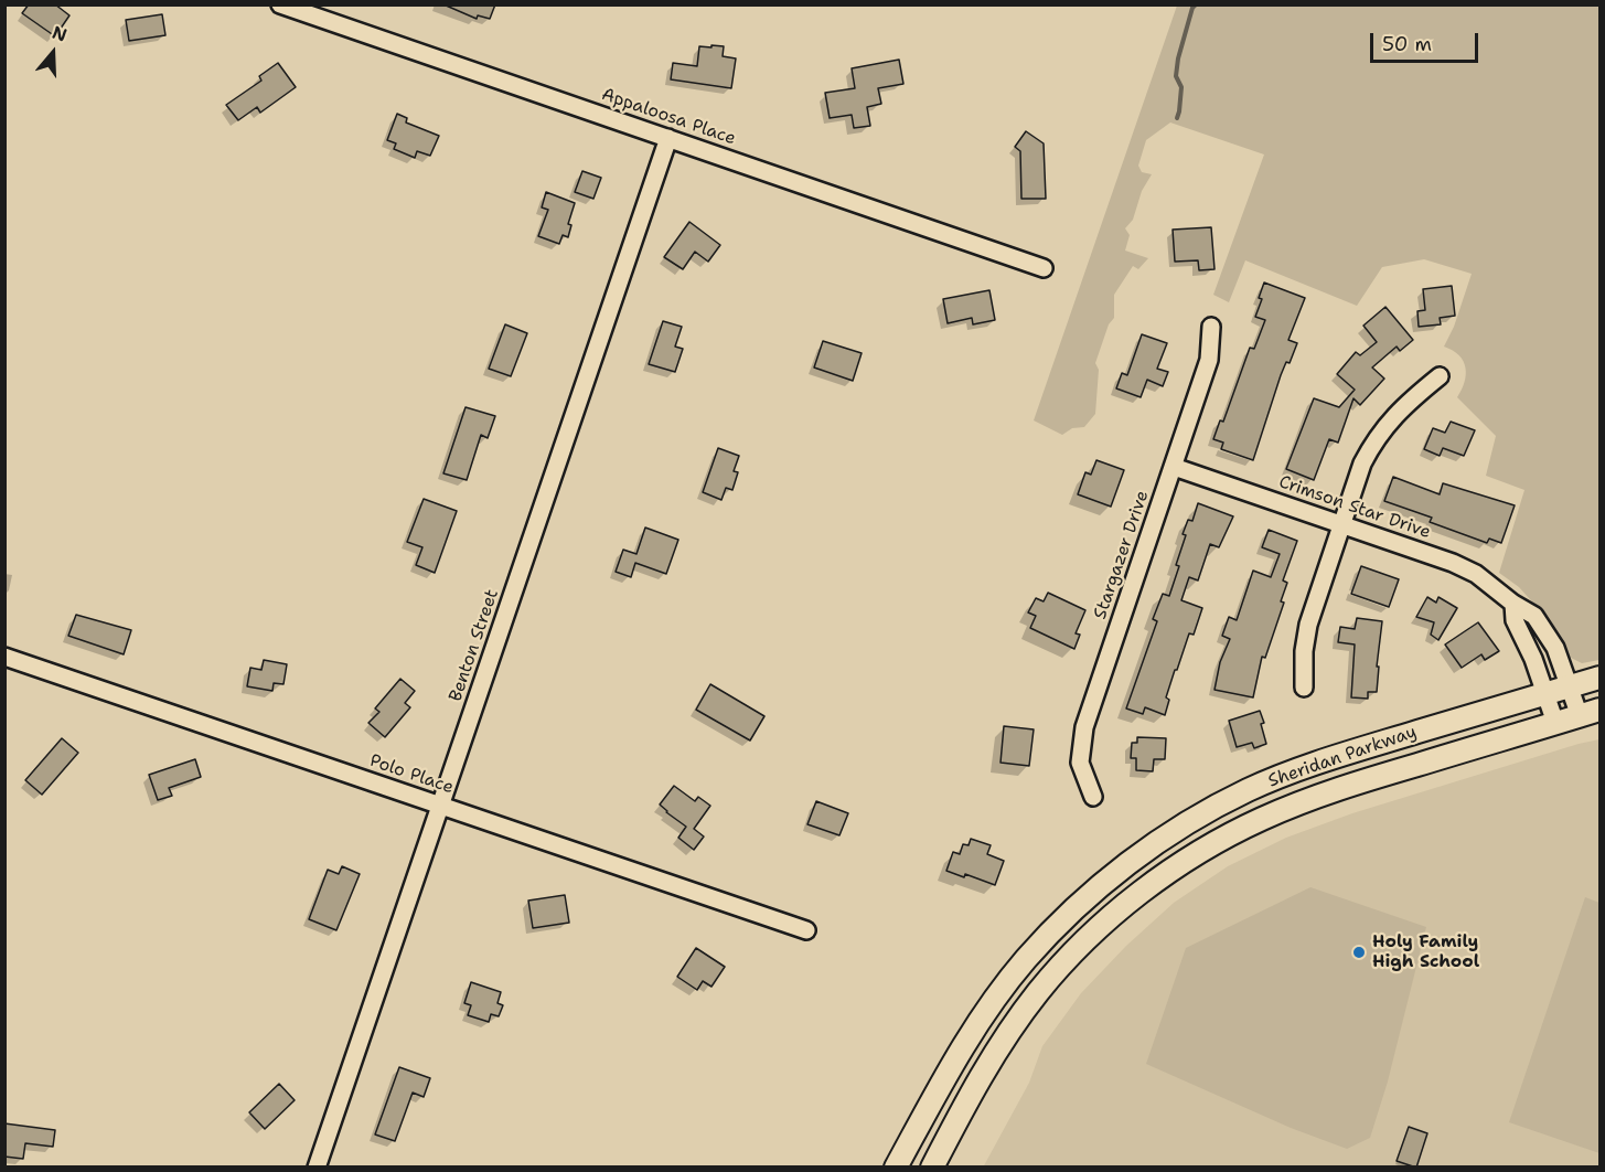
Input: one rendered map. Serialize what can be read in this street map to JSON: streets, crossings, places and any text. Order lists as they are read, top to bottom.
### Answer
{
  "streets": {
    "main road": ["Sheridan Parkway"],
    "street": [
      "Appaloosa Place",
      "Crimson Star Drive",
      "Stargazer Drive",
      "Benton Street",
      "Polo Place"
    ]
  },
  "crossings": [
    ["Appaloosa Place", "Benton Street"],
    ["Crimson Star Drive", "Stargazer Drive"],
    ["Crimson Star Drive", "Sheridan Parkway"],
    ["Benton Street", "Polo Place"]
  ],
  "places": ["Holy Family High School"],
  "scale_bar": "50 m",
  "north": "top"
}
